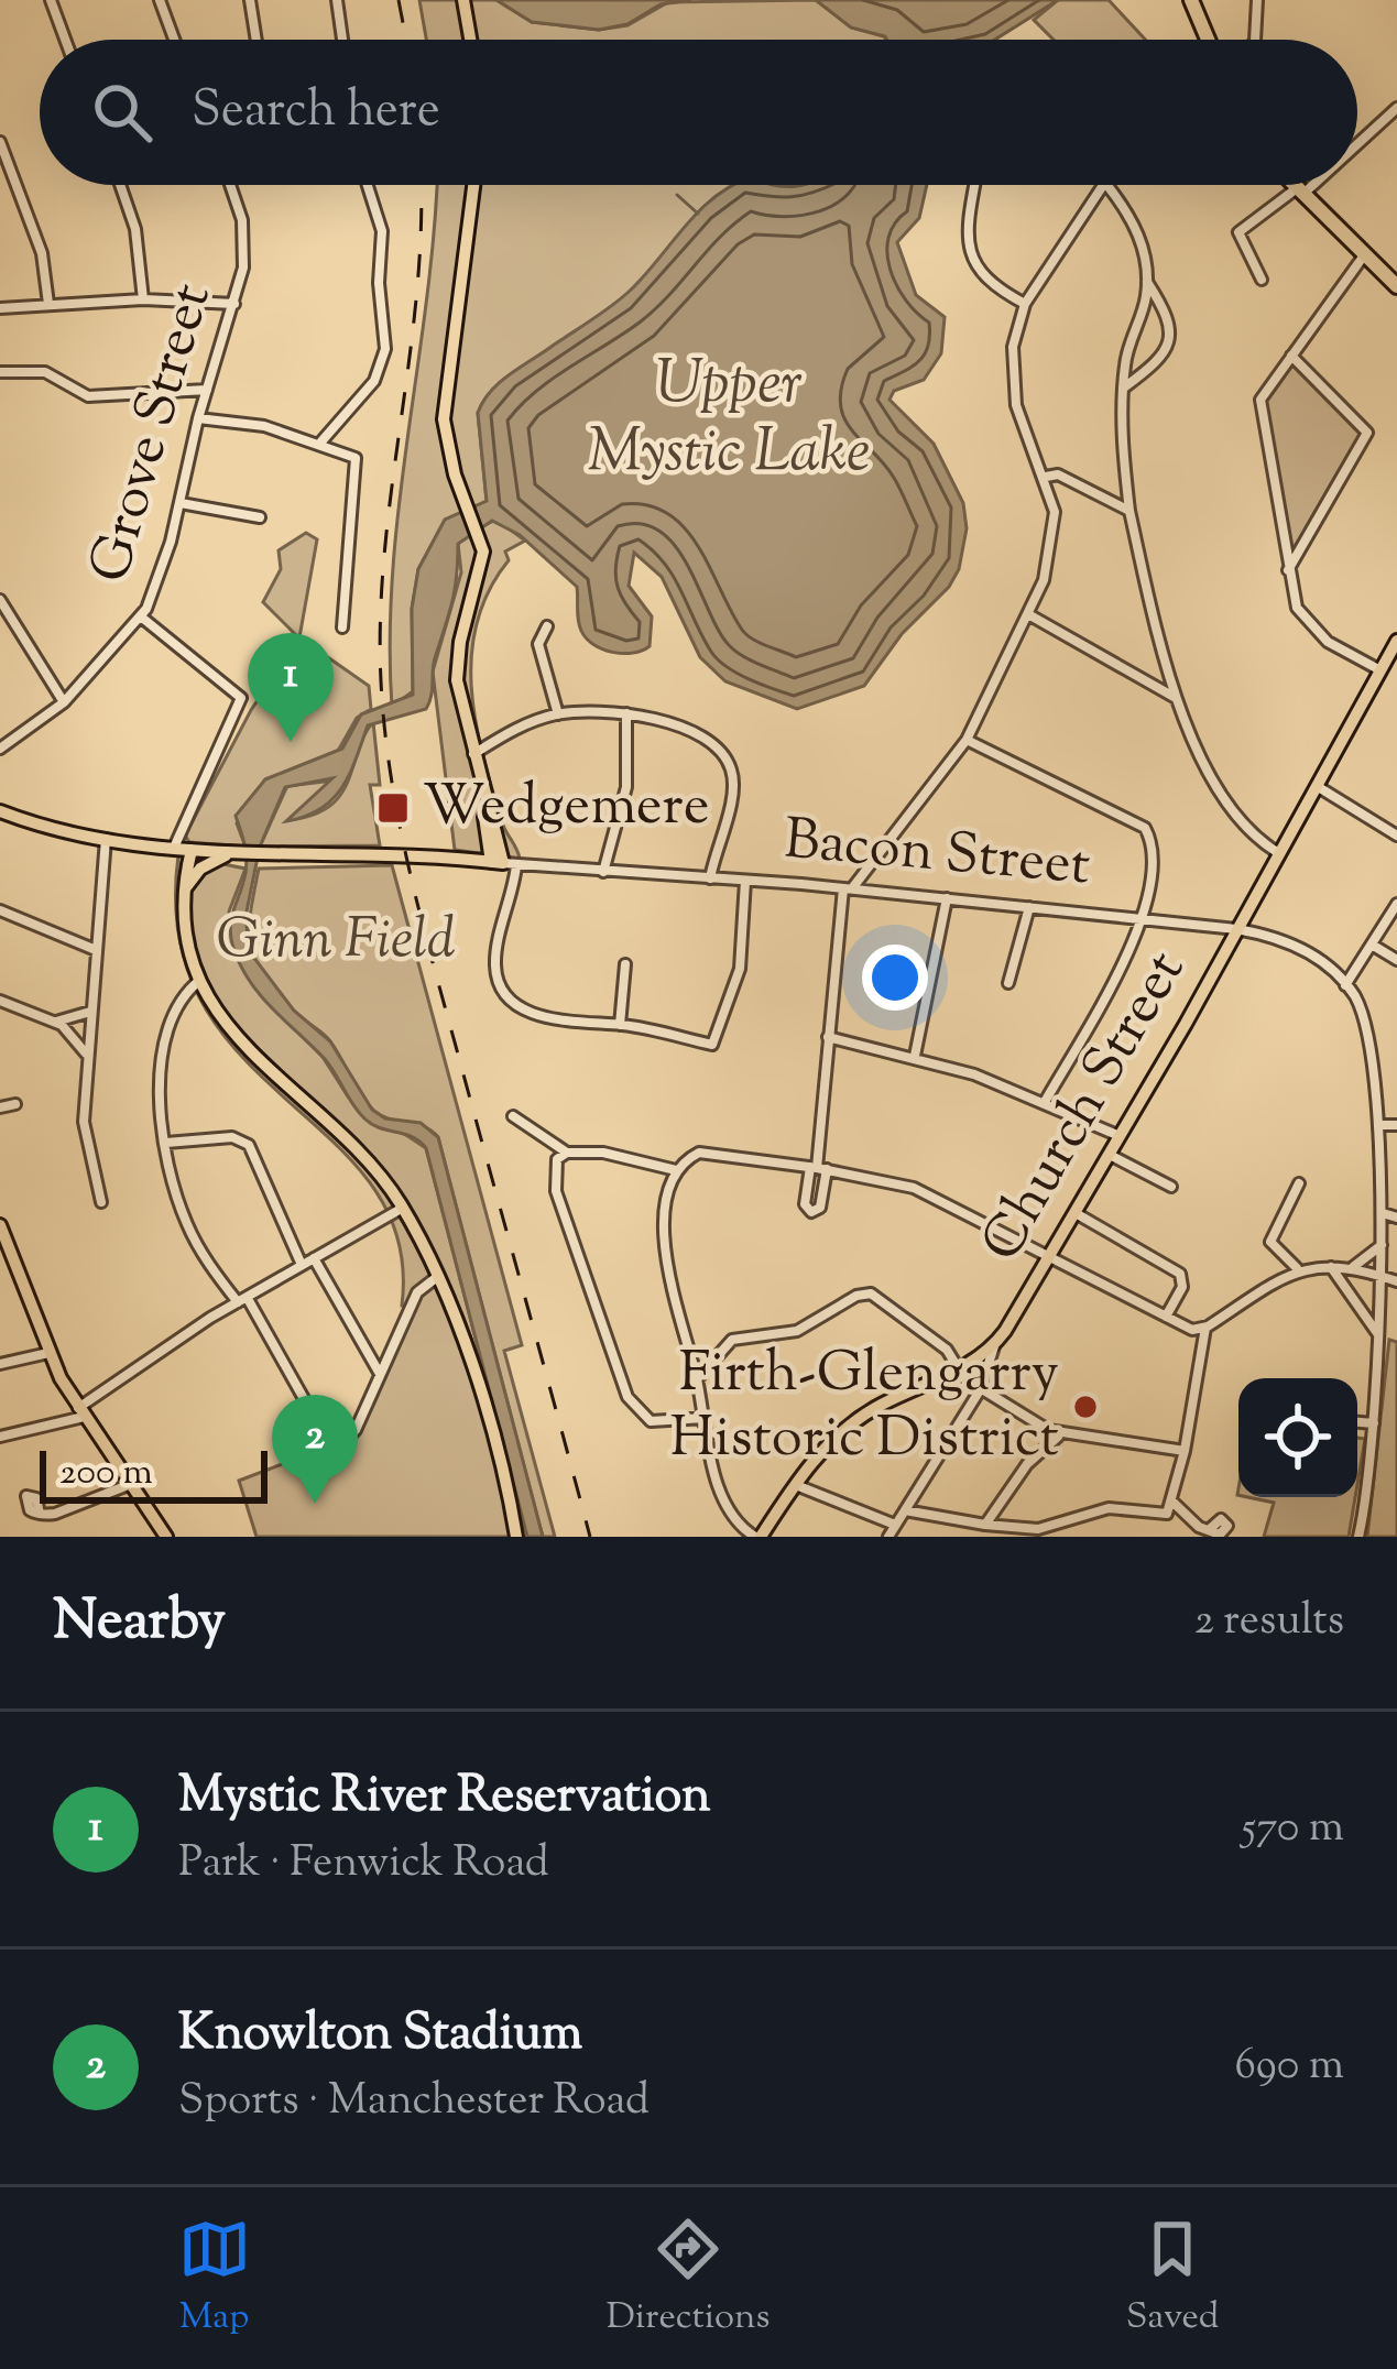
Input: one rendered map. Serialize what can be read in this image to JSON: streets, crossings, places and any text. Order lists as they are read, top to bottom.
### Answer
{
  "streets": {
    "main road": ["Bacon Street", "Church Street"],
    "street": ["Grove Street"]
  },
  "crossings": [
    ["Bacon Street", "Church Street"]
  ],
  "water": ["Upper Mystic Lake"],
  "parks": ["Ginn Field"],
  "places": {
    "transit": ["Wedgemere"],
    "other": ["Firth-Glengarry Historic District"]
  },
  "scale_bar": "200 m",
  "page": {
    "search": "Search here",
    "pins": ["1", "2"],
    "scale": "200 m",
    "heading": ["Nearby", "2 results"],
    "list": [
      {
        "mark": "1",
        "name": "Mystic River Reservation",
        "note": "Park · Fenwick Road",
        "value": "570 m"
      },
      {
        "mark": "2",
        "name": "Knowlton Stadium",
        "note": "Sports · Manchester Road",
        "value": "690 m"
      }
    ],
    "nav": ["Map", "Directions", "Saved"]
  }
}
